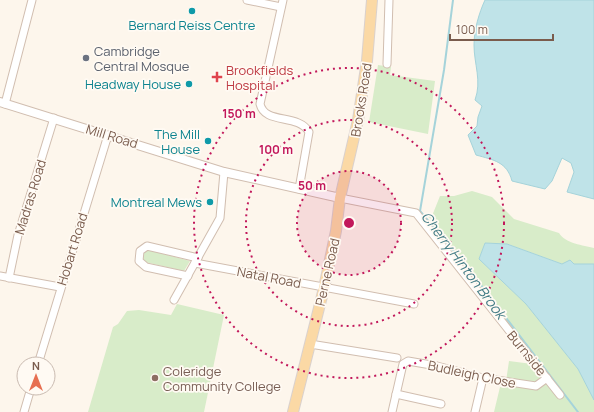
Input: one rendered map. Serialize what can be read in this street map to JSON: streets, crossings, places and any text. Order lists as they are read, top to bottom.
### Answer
{
  "streets": {
    "main road": ["Brooks Road", "Perne Road"],
    "street": [
      "Mill Road",
      "Madras Road",
      "Hobart Road",
      "Natal Road",
      "Burnside",
      "Budleigh Close"
    ]
  },
  "crossings": [
    ["Brooks Road", "Mill Road"],
    ["Brooks Road", "Perne Road"],
    ["Brooks Road", "Burnside"],
    ["Mill Road", "Madras Road"],
    ["Mill Road", "Hobart Road"],
    ["Mill Road", "Perne Road"],
    ["Mill Road", "Burnside"],
    ["Perne Road", "Natal Road"],
    ["Perne Road", "Burnside"],
    ["Burnside", "Budleigh Close"]
  ],
  "water": ["Cherry Hinton Brook"],
  "places": {
    "other": [
      "Bernard Reiss Centre",
      "Cambridge Central Mosque",
      "Headway House",
      "The Mill House",
      "Montreal Mews",
      "Coleridge Community College"
    ],
    "health": ["Brookfields Hospital"]
  },
  "scale_bar": "100 m",
  "north": "top",
  "rings": ["150 m", "100 m", "50 m"]
}
